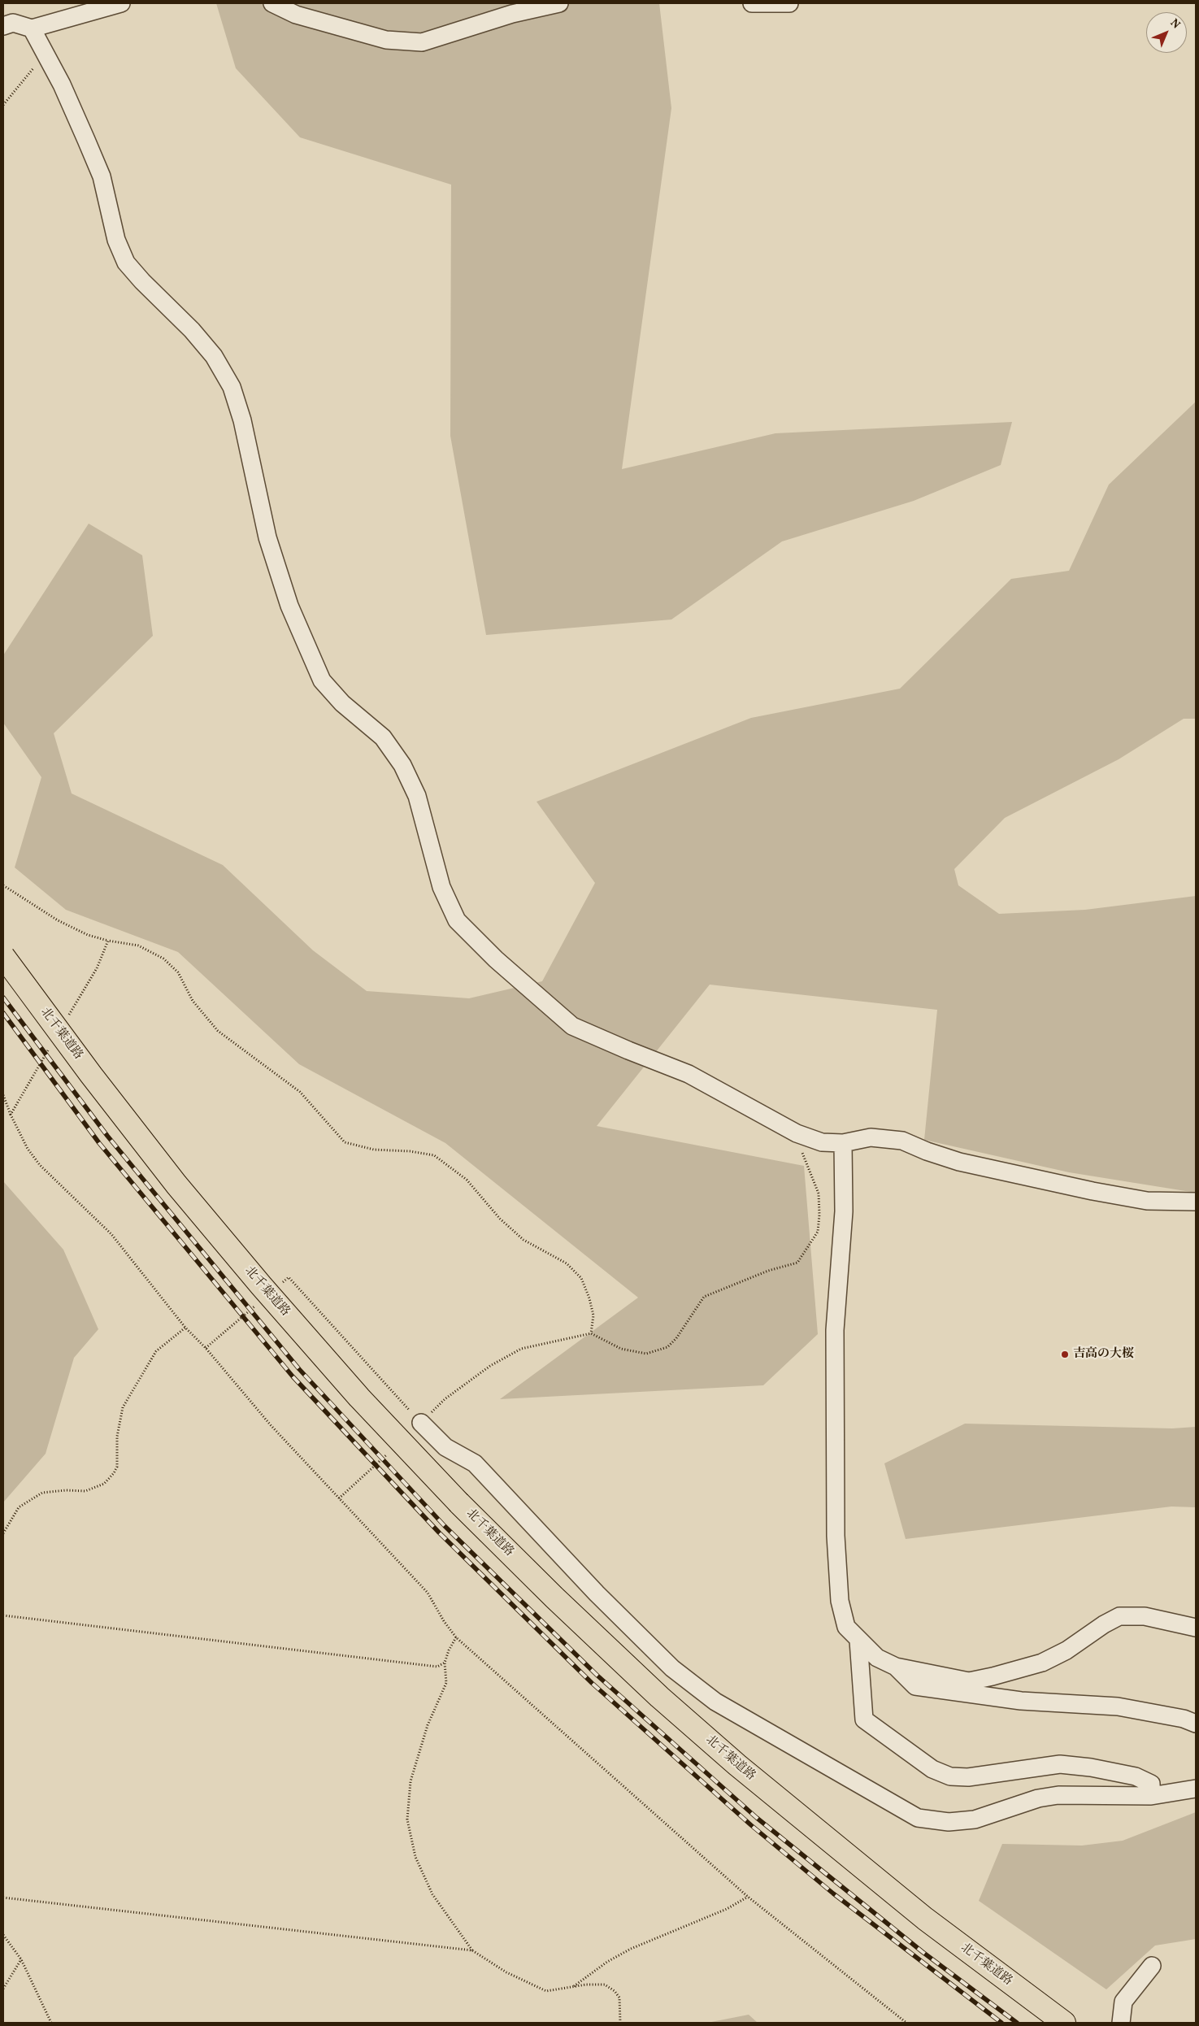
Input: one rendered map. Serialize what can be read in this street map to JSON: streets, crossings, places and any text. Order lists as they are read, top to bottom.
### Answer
{
  "streets": {
    "highway": ["北千葉道路"]
  },
  "places": ["吉高の大桜"],
  "north": "top right"
}
